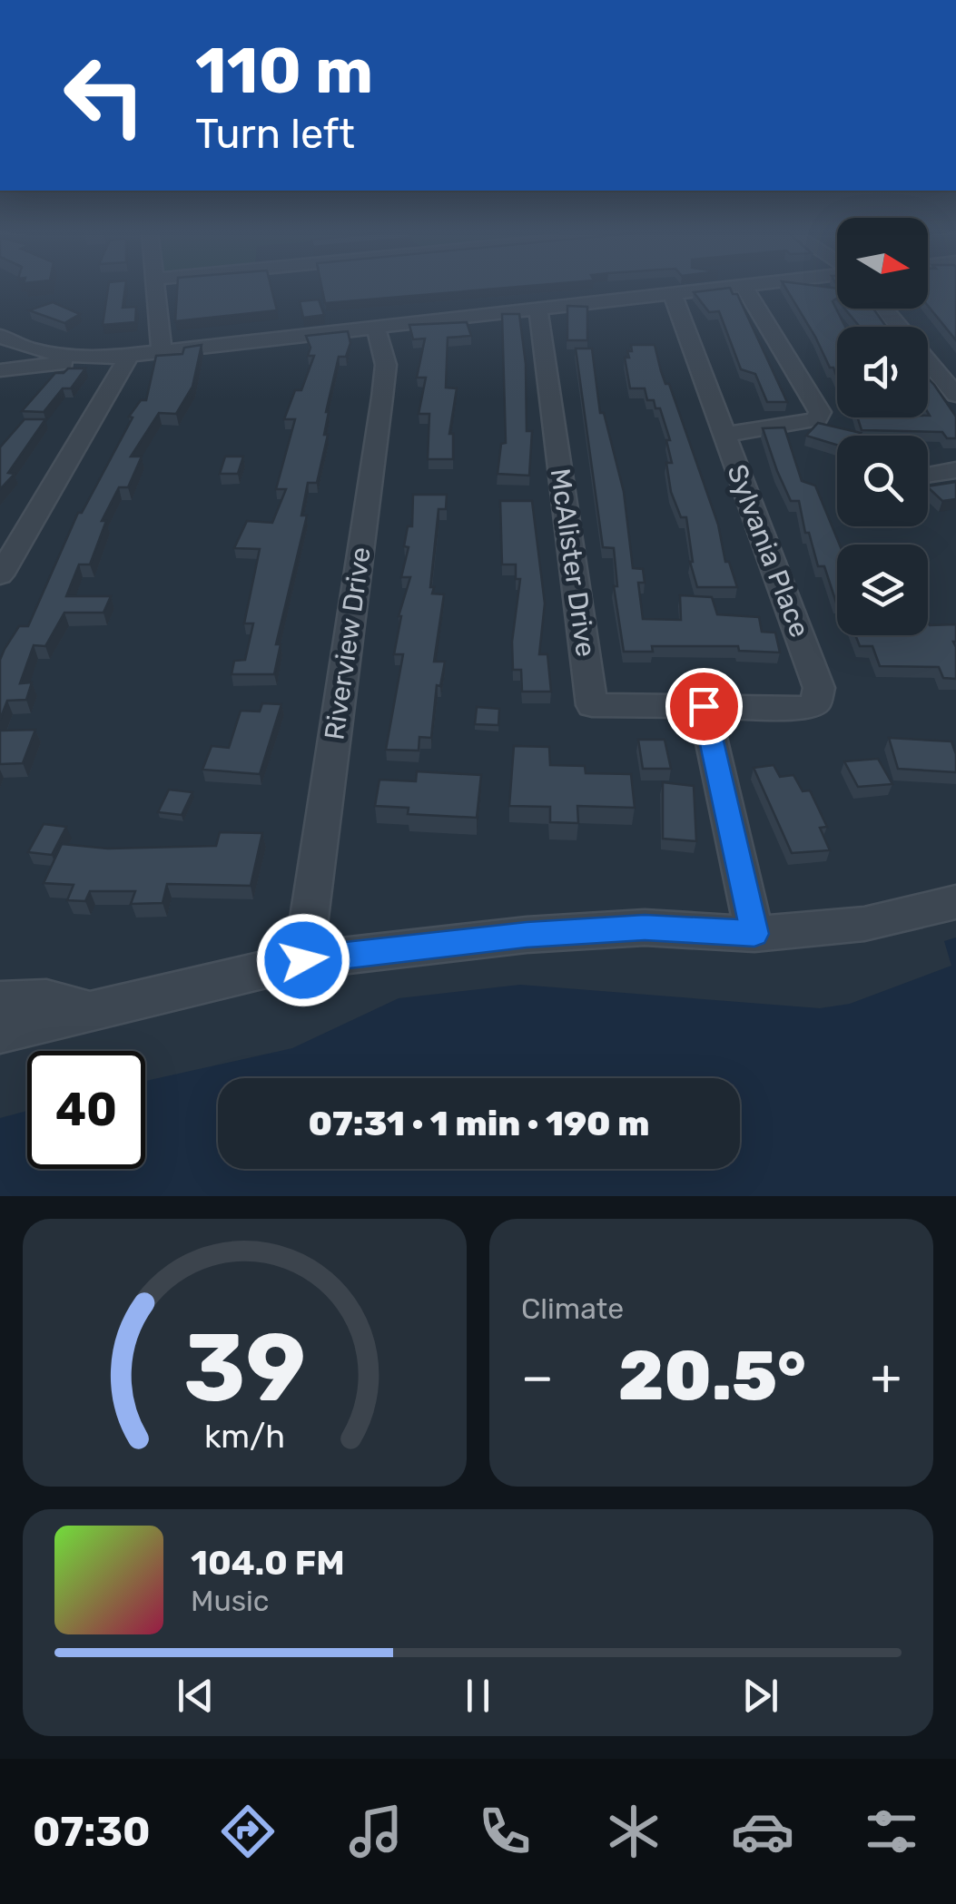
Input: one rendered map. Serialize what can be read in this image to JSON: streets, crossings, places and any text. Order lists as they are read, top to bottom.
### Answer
{
  "streets": {
    "street": ["Sylvania Place", "McAlister Drive", "Riverview Drive"]
  },
  "crossings": [
    ["Sylvania Place", "McAlister Drive"]
  ],
  "north": "right",
  "page": {
    "turn": ["110 m", "Turn left"],
    "limit": "40",
    "trip": "07:31 · 1 min · 190 m",
    "tile": "Climate",
    "heat": ["−", "20.5°", "+"],
    "song": ["104.0 FM", "Music"],
    "tabs": "07:30",
    "gauge": ["39", "km/h"]
  }
}
